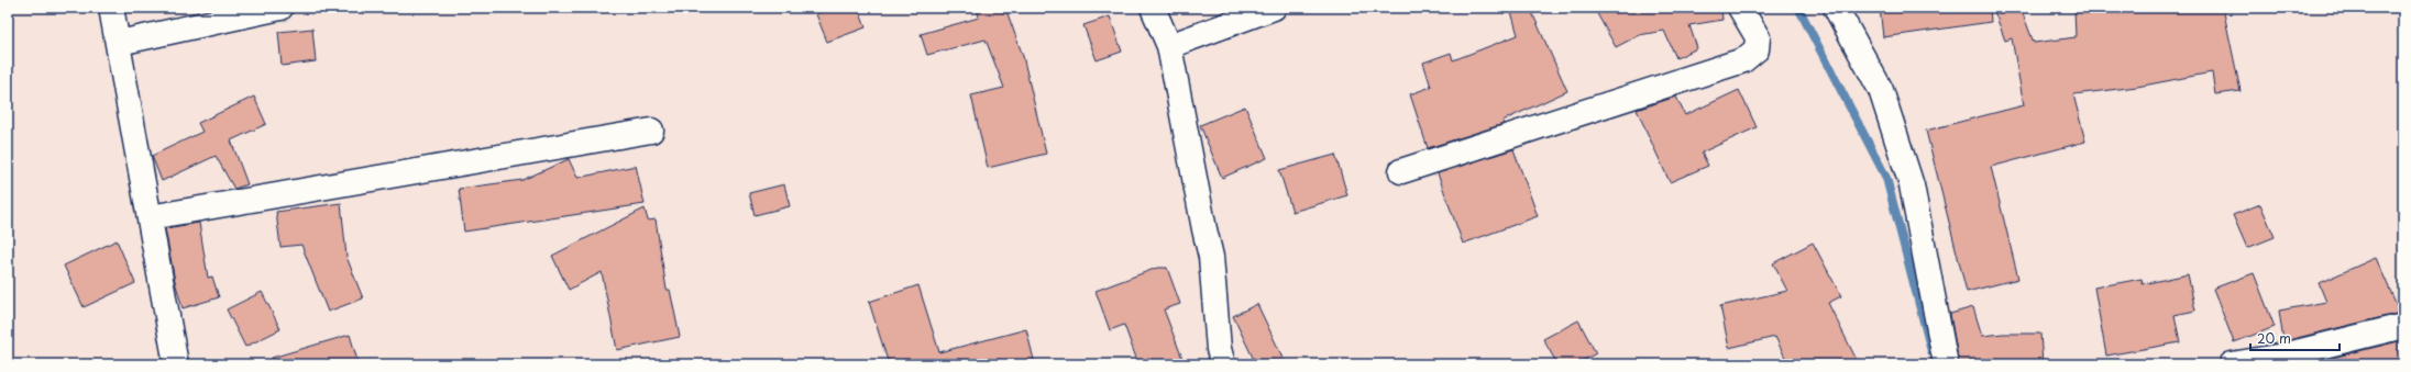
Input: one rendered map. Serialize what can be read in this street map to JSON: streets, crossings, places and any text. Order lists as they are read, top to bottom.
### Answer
{
  "scale_bar": "20 m"
}
